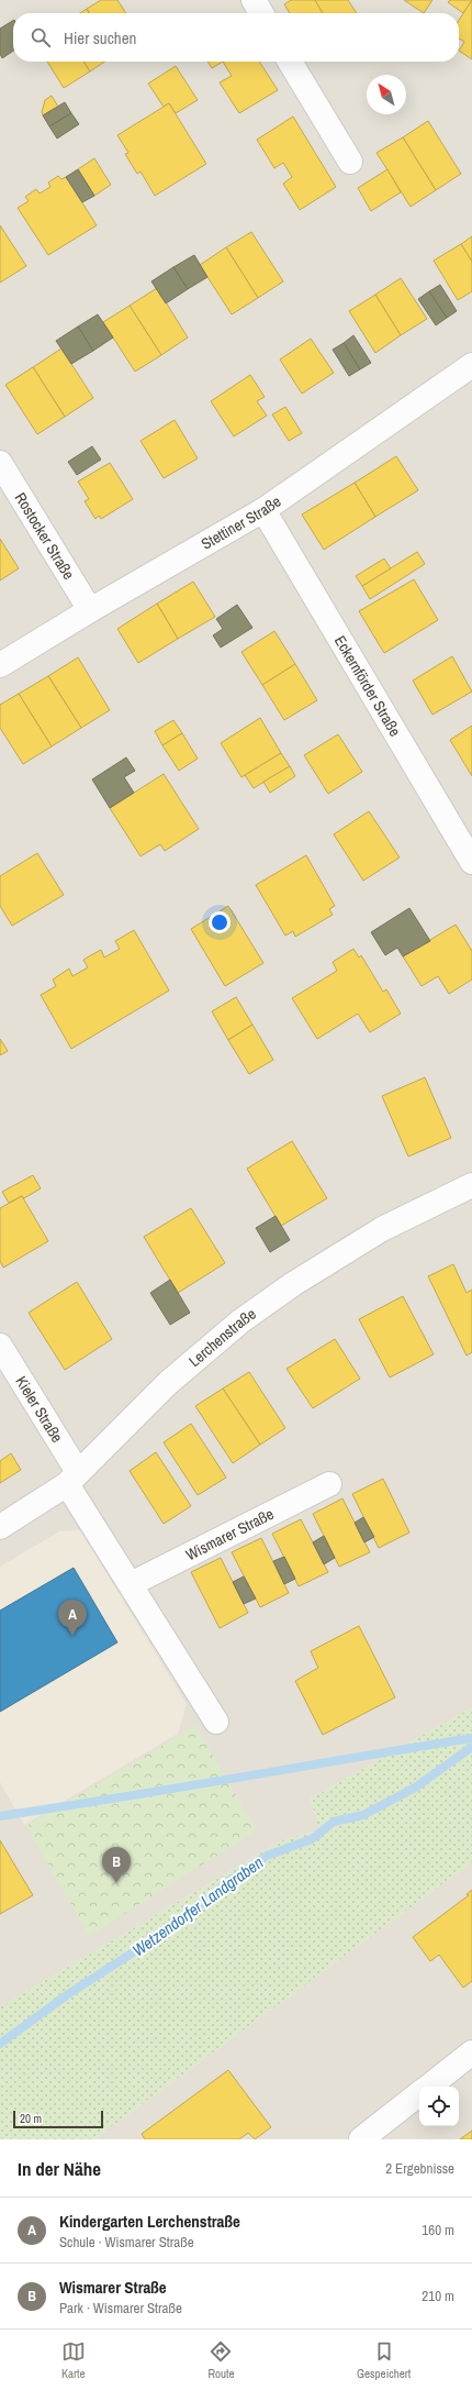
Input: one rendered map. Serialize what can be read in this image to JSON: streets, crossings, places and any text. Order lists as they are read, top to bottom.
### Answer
{
  "streets": {
    "street": [
      "Stettiner Straße",
      "Rostocker Straße",
      "Eckernförder Straße",
      "Lerchenstraße",
      "Kieler Straße",
      "Wismarer Straße"
    ]
  },
  "crossings": [
    ["Stettiner Straße", "Rostocker Straße"],
    ["Stettiner Straße", "Eckernförder Straße"],
    ["Lerchenstraße", "Kieler Straße"]
  ],
  "water": ["Wetzendorfer Landgraben"],
  "scale_bar": "20 m",
  "north": "top left",
  "page": {
    "search": "Hier suchen",
    "pins": ["A", "B"],
    "scale": "20 m",
    "heading": ["In der Nähe", "2 Ergebnisse"],
    "list": [
      {
        "mark": "A",
        "name": "Kindergarten Lerchenstraße",
        "note": "Schule · Wismarer Straße",
        "value": "160 m"
      },
      {
        "mark": "B",
        "name": "Wismarer Straße",
        "note": "Park · Wismarer Straße",
        "value": "210 m"
      }
    ],
    "nav": ["Karte", "Route", "Gespeichert"]
  }
}
